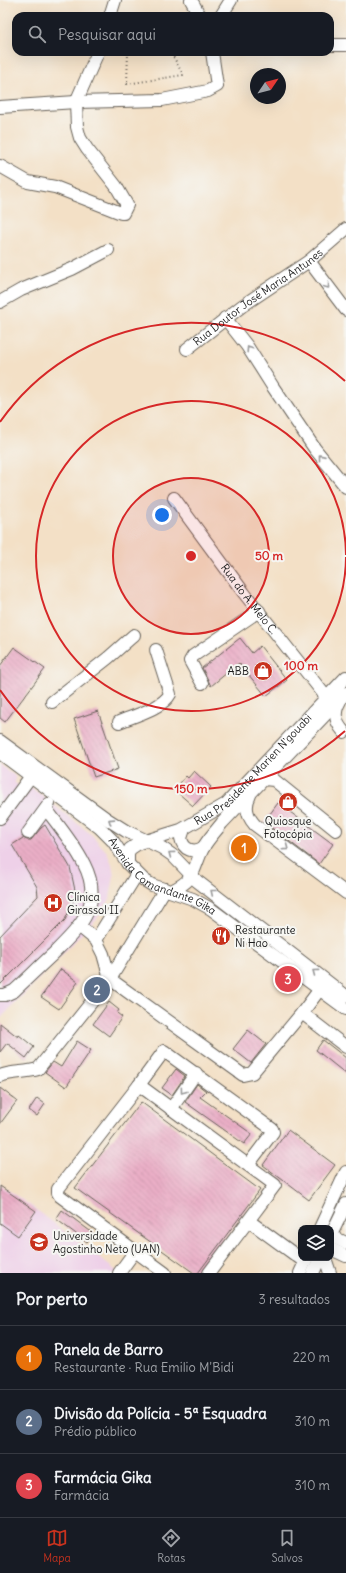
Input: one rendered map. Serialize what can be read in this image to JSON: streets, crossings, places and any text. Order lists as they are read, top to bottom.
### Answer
{
  "streets": {
    "street": [
      "Rua Doutor José Maria Antunes",
      "Rua do A. Melo C.",
      "Rua Presidente Marien N'gouabi",
      "Avenida Comandante Gika"
    ]
  },
  "crossings": [
    ["Rua do A. Melo C.", "Rua Presidente Marien N'gouabi"],
    ["Rua Presidente Marien N'gouabi", "Avenida Comandante Gika"]
  ],
  "places": {
    "shop": ["ABB", "Quiosque Fotocópia"],
    "hospital": ["Clínica Girassol II"],
    "restaurant": ["Restaurante Ni Hao"],
    "school or university": ["Universidade Agostinho Neto (UAN)"]
  },
  "north": "top right",
  "page": {
    "search": "Pesquisar aqui",
    "pins": ["1", "3", "2"],
    "heading": ["Por perto", "3 resultados"],
    "list": [
      {
        "mark": "1",
        "name": "Panela de Barro",
        "note": "Restaurante · Rua Emilio M'Bidi",
        "value": "220 m"
      },
      {
        "mark": "2",
        "name": "Divisão da Polícia - 5ª Esquadra",
        "note": "Prédio público",
        "value": "310 m"
      },
      {
        "mark": "3",
        "name": "Farmácia Gika",
        "note": "Farmácia",
        "value": "310 m"
      }
    ],
    "nav": ["Mapa", "Rotas", "Salvos"]
  },
  "rings": ["50 m", "100 m", "150 m"]
}
